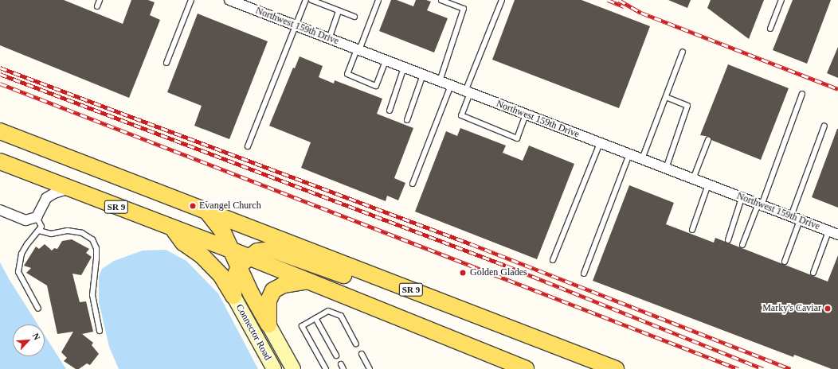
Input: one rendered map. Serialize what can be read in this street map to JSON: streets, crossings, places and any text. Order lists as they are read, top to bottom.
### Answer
{
  "streets": {
    "main road": ["SR 9", "Connector Road"],
    "street": ["Northwest 159th Drive"]
  },
  "places": ["Evangel Church", "Golden Glades", "Marky's Caviar"],
  "north": "top right"
}
